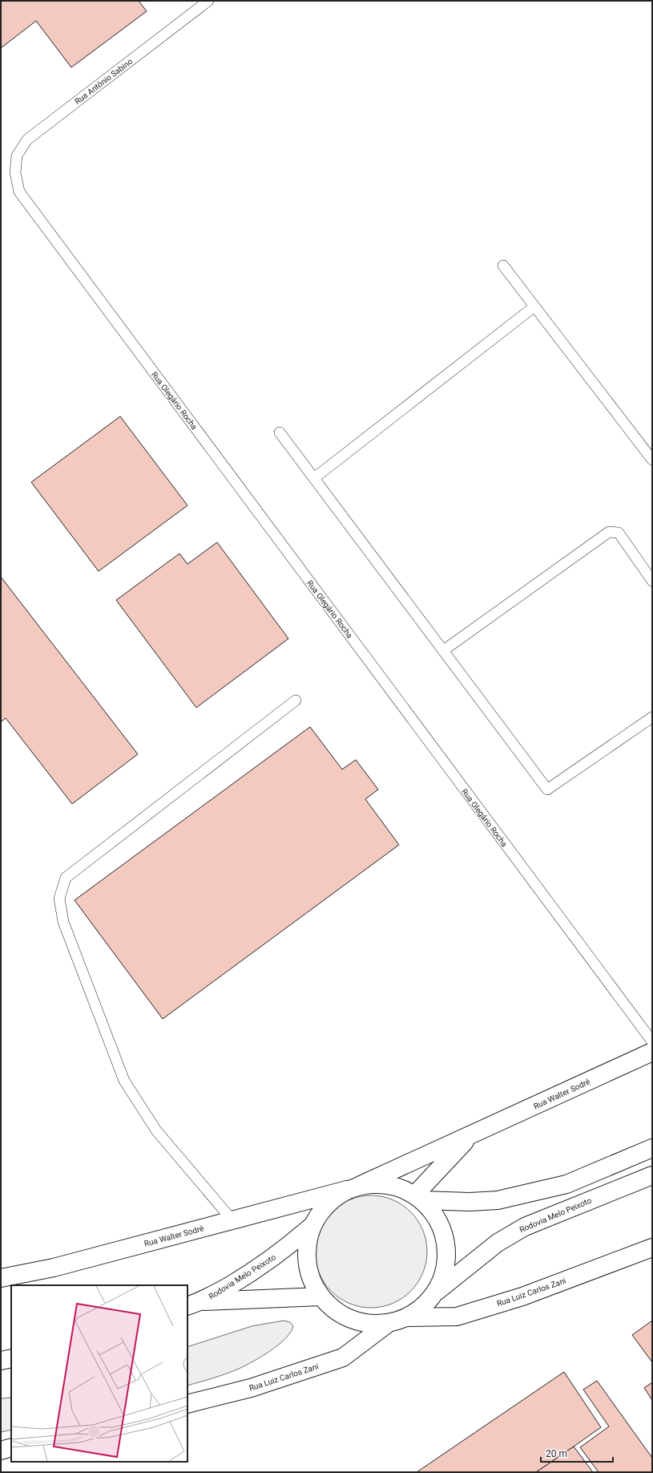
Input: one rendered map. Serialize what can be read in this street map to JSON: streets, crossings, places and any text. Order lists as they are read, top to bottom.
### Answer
{
  "streets": {
    "street": ["Rua Walter Sodré", "Rodovia Melo Peixoto", "Rua Luiz Carlos Zani"],
    "lane": ["Rua Antônio Sabino", "Rua Olegário Rocha"]
  },
  "crossings": [
    ["Rua Antônio Sabino", "Rua Olegário Rocha"]
  ],
  "scale_bar": "20 m"
}
